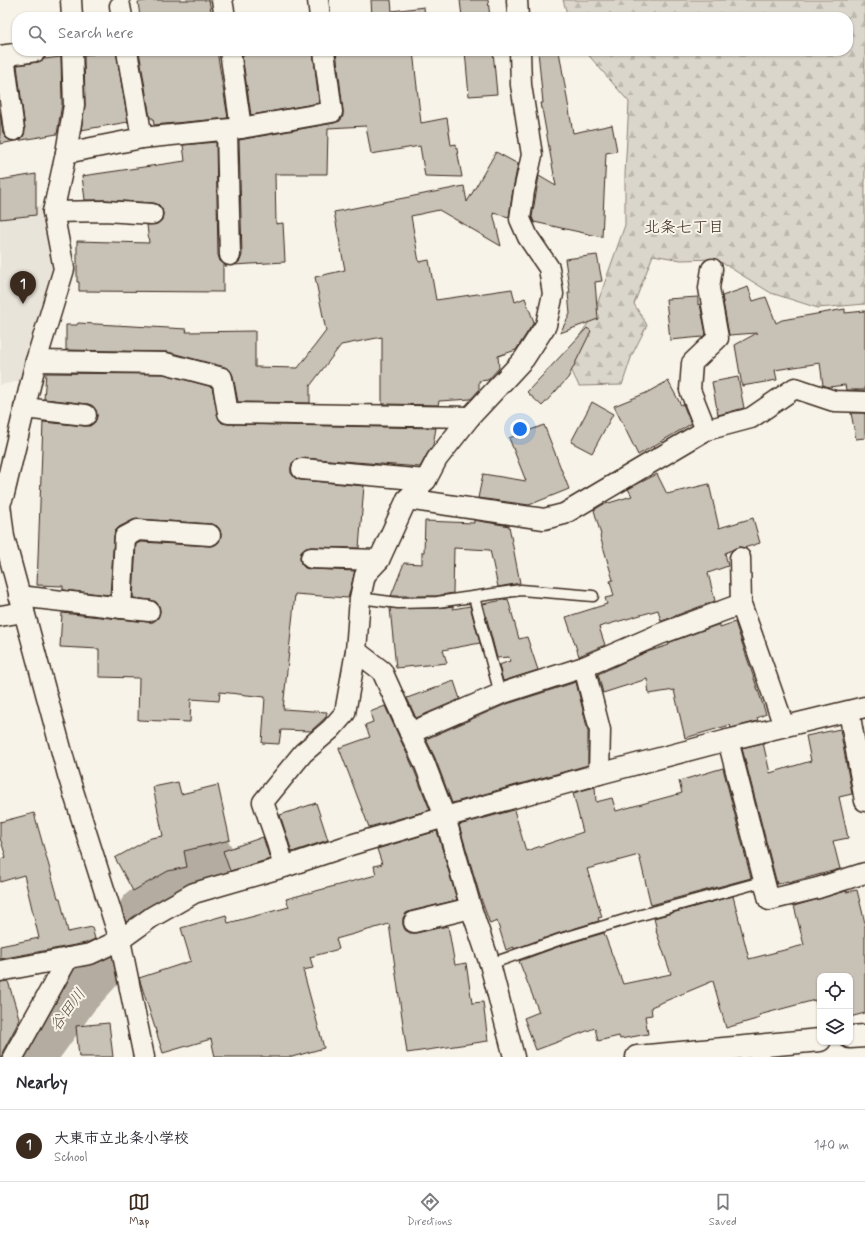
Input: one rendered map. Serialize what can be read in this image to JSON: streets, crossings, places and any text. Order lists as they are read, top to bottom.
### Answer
{
  "districts": ["北条七丁目"],
  "water": ["谷田川"],
  "page": {
    "search": "Search here",
    "pins": "1",
    "heading": "Nearby",
    "list": [
      {
        "mark": "1",
        "name": "大東市立北条小学校",
        "note": "School",
        "value": "140 m"
      }
    ],
    "nav": ["Map", "Directions", "Saved"]
  }
}
